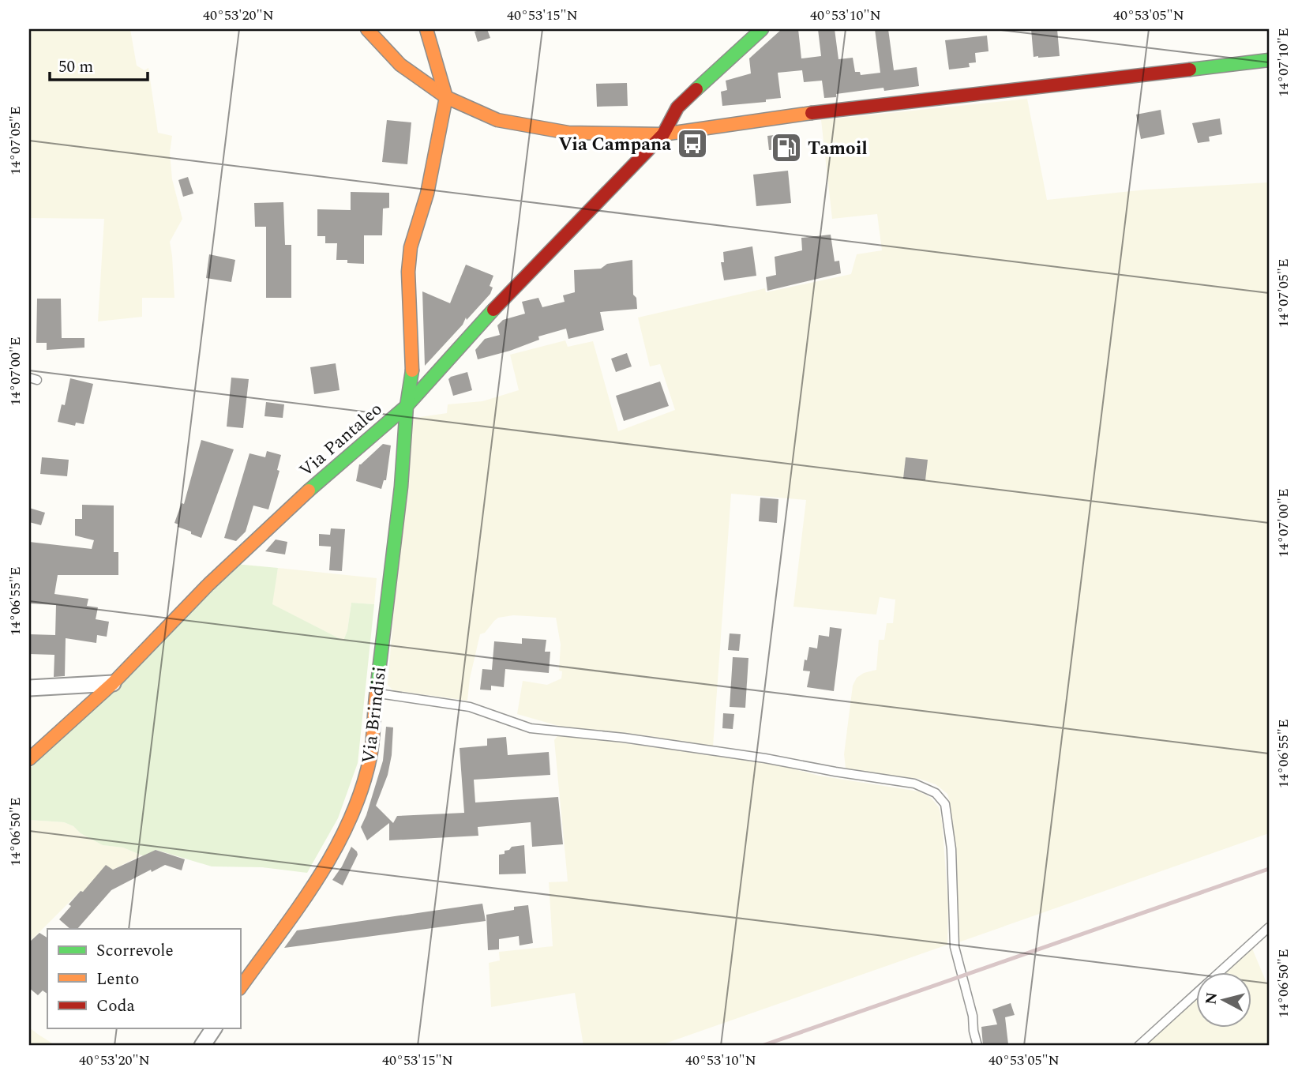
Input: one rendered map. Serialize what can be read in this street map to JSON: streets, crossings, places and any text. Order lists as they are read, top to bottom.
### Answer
{
  "streets": {
    "street": ["Via Pantaleo", "Via Brindisi"]
  },
  "crossings": [
    ["Via Pantaleo", "Via Brindisi"]
  ],
  "places": {
    "bus stop": ["Via Campana"],
    "fuel station": ["Tamoil"]
  },
  "legend": ["Scorrevole", "Lento", "Coda"],
  "scale_bar": "50 m",
  "north": "left",
  "coordinates": [
    "40°53'20\"N",
    "40°53'15\"N",
    "40°53'10\"N",
    "40°53'05\"N",
    "14°07'10\"E",
    "14°07'05\"E",
    "14°07'00\"E",
    "14°06'55\"E",
    "14°06'50\"E"
  ]
}
